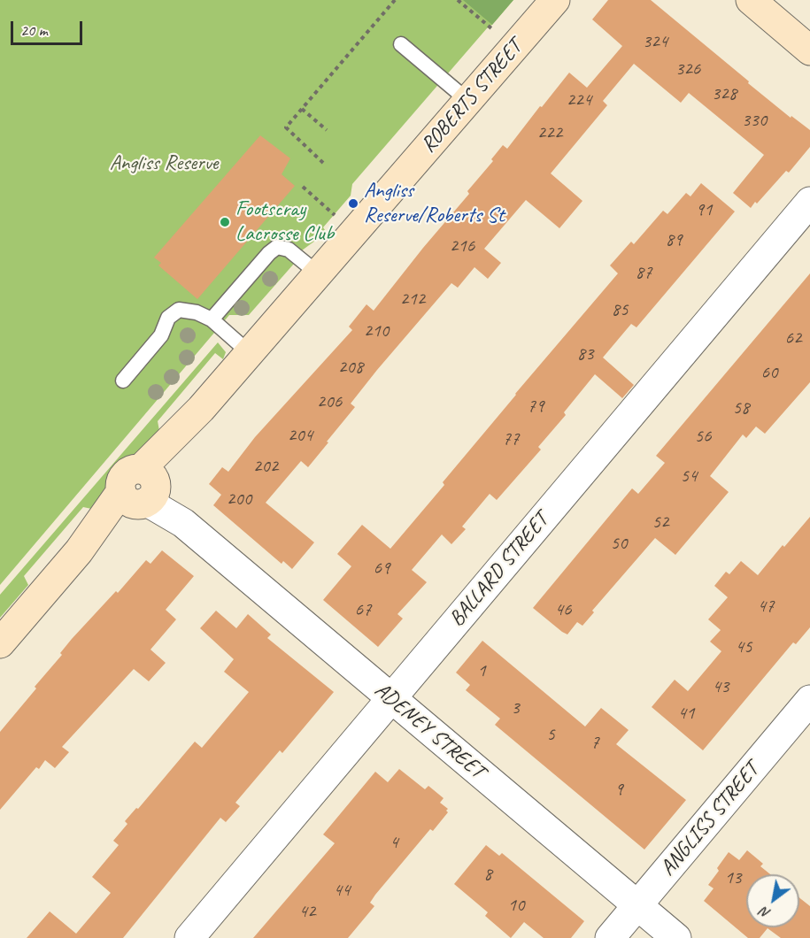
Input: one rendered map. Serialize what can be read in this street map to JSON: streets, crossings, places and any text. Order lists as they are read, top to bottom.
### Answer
{
  "streets": {
    "street": [
      "ROBERTS STREET",
      "BALLARD STREET",
      "ADENEY STREET",
      "ANGLISS STREET"
    ]
  },
  "crossings": [
    ["ROBERTS STREET", "ADENEY STREET"],
    ["BALLARD STREET", "ADENEY STREET"],
    ["ADENEY STREET", "ANGLISS STREET"]
  ],
  "parks": ["Angliss Reserve"],
  "places": ["Angliss Reserve/Roberts St", "Footscray Lacrosse Club"],
  "house_numbers": [
    "324",
    "326",
    "328",
    "224",
    "330",
    "222",
    "91",
    "89",
    "216",
    "87",
    "212",
    "85",
    "210",
    "62",
    "83",
    "208",
    "60",
    "206",
    "79",
    "58",
    "204",
    "56",
    "77",
    "202",
    "54",
    "200",
    "52",
    "50",
    "69",
    "47",
    "67",
    "46",
    "45",
    "1",
    "43",
    "3",
    "41",
    "5",
    "7",
    "9",
    "4",
    "8",
    "13",
    "44",
    "10",
    "42"
  ],
  "scale_bar": "20 m",
  "north": "bottom left"
}
